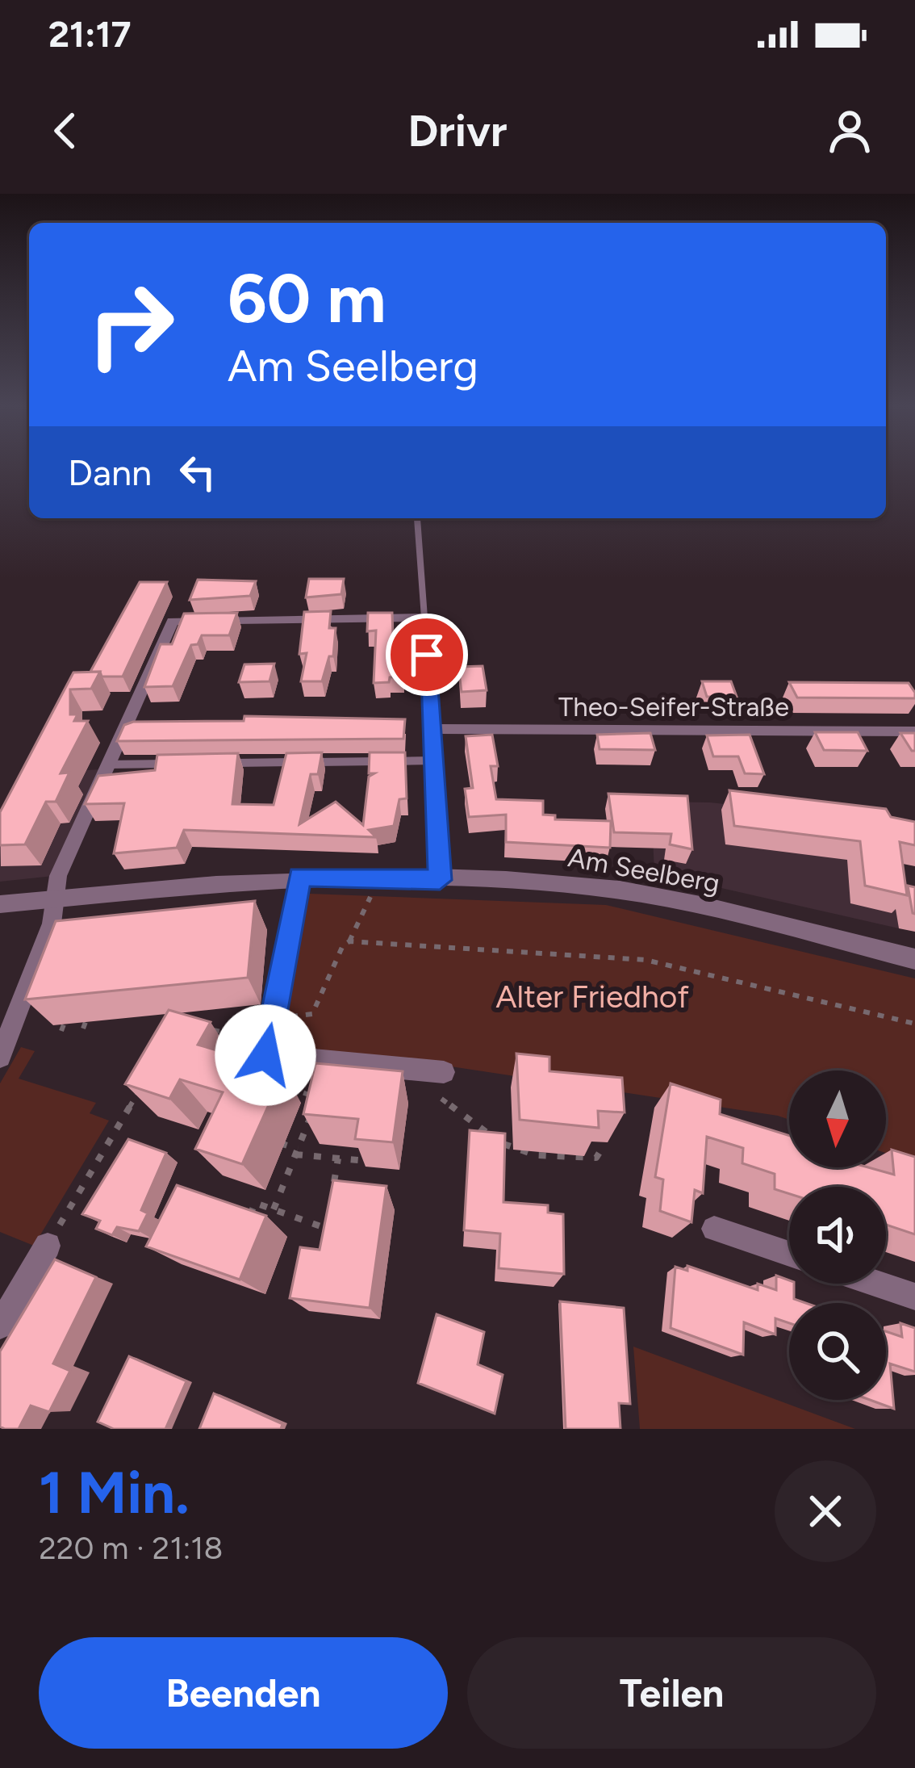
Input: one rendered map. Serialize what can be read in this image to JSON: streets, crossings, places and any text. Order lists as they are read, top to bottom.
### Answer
{
  "streets": {
    "street": ["Theo-Seifer-Straße", "Am Seelberg"]
  },
  "parks": ["Alter Friedhof"],
  "north": "bottom",
  "page": {
    "status": "21:17",
    "header": "Drivr",
    "turn": ["60 m", "Am Seelberg"],
    "then": "Dann",
    "heading": ["1 Min.", "220 m · 21:18"],
    "buttons": ["Beenden", "Teilen"]
  }
}
